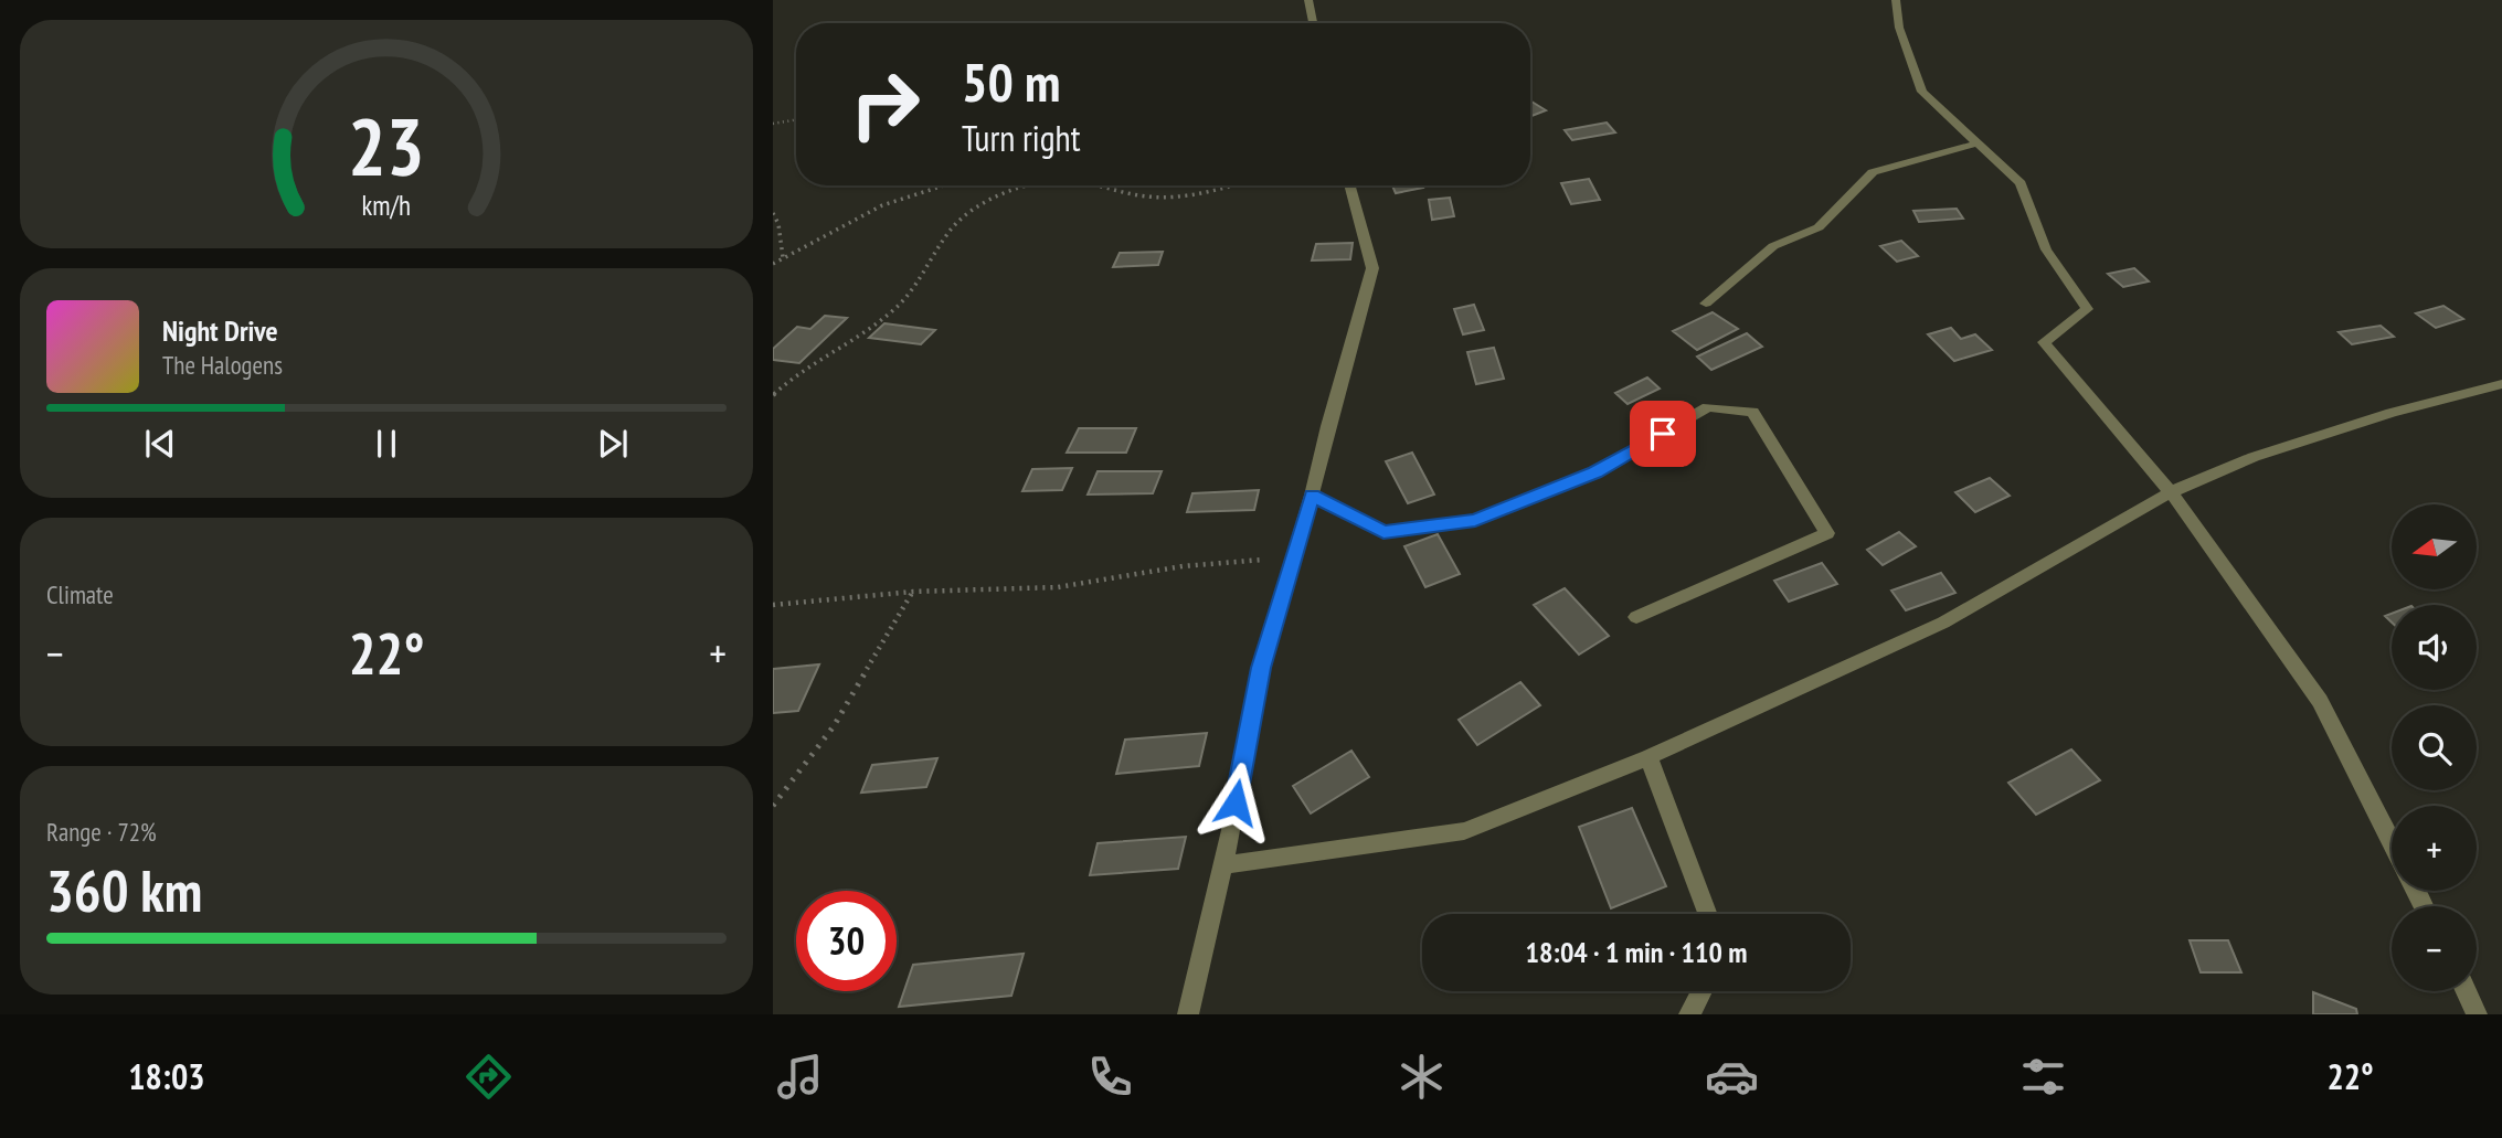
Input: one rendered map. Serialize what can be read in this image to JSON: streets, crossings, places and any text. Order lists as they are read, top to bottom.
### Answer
{
  "north": "left",
  "page": {
    "turn": ["50 m", "Turn right"],
    "song": ["Night Drive", "The Halogens"],
    "map_buttons": ["+", "−"],
    "tile": [
      "Climate",
      ["Range · 72%", "360 km"]
    ],
    "heat": ["−", "22°", "+"],
    "limit": "30",
    "trip": "18:04 · 1 min · 110 m",
    "tabs": ["18:03", "22°"],
    "gauge": ["23", "km/h"]
  }
}
